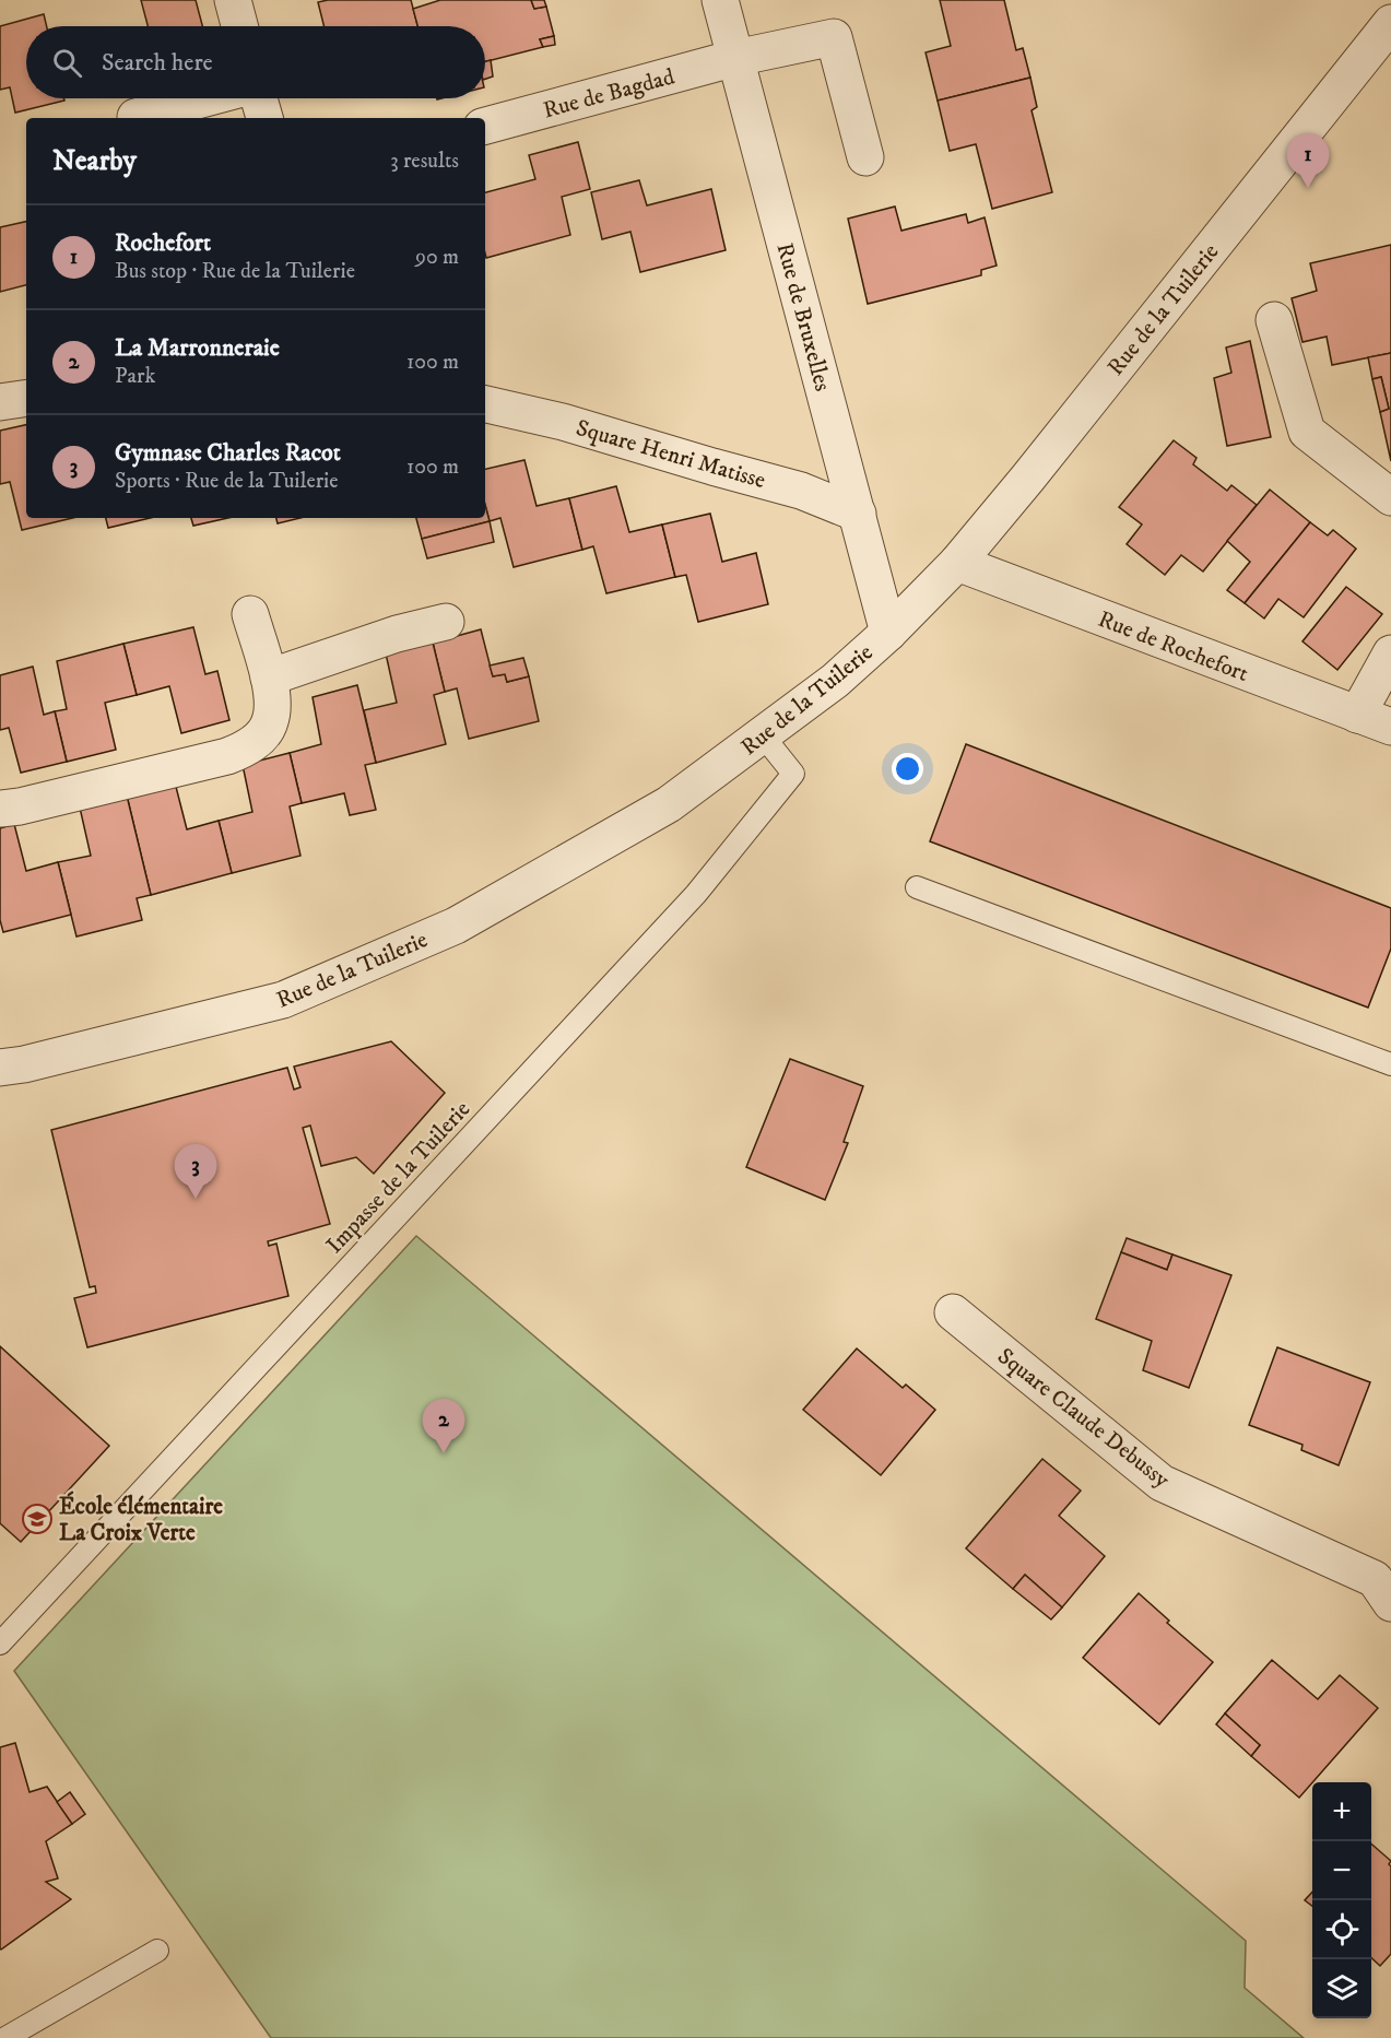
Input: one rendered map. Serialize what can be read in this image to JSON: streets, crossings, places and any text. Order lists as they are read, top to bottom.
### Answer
{
  "streets": {
    "street": [
      "Rue de Bagdad",
      "Rue de la Tuilerie",
      "Rue de Bruxelles",
      "Square Henri Matisse",
      "Rue de Rochefort",
      "Square Claude Debussy"
    ],
    "lane": ["Impasse de la Tuilerie"]
  },
  "crossings": [
    ["Rue de Bagdad", "Rue de Bruxelles"],
    ["Rue de la Tuilerie", "Rue de Bruxelles"],
    ["Rue de la Tuilerie", "Rue de Rochefort"],
    ["Rue de la Tuilerie", "Impasse de la Tuilerie"],
    ["Rue de Bruxelles", "Square Henri Matisse"]
  ],
  "places": {
    "school or university": ["École élémentaire La Croix Verte"]
  },
  "page": {
    "search": "Search here",
    "heading": ["Nearby", "3 results"],
    "pins": ["1", "3", "2"],
    "list": [
      {
        "mark": "1",
        "name": "Rochefort",
        "note": "Bus stop · Rue de la Tuilerie",
        "value": "90 m"
      },
      {
        "mark": "2",
        "name": "La Marronneraie",
        "note": "Park",
        "value": "100 m"
      },
      {
        "mark": "3",
        "name": "Gymnase Charles Racot",
        "note": "Sports · Rue de la Tuilerie",
        "value": "100 m"
      }
    ],
    "map_buttons": ["+", "−"]
  }
}
